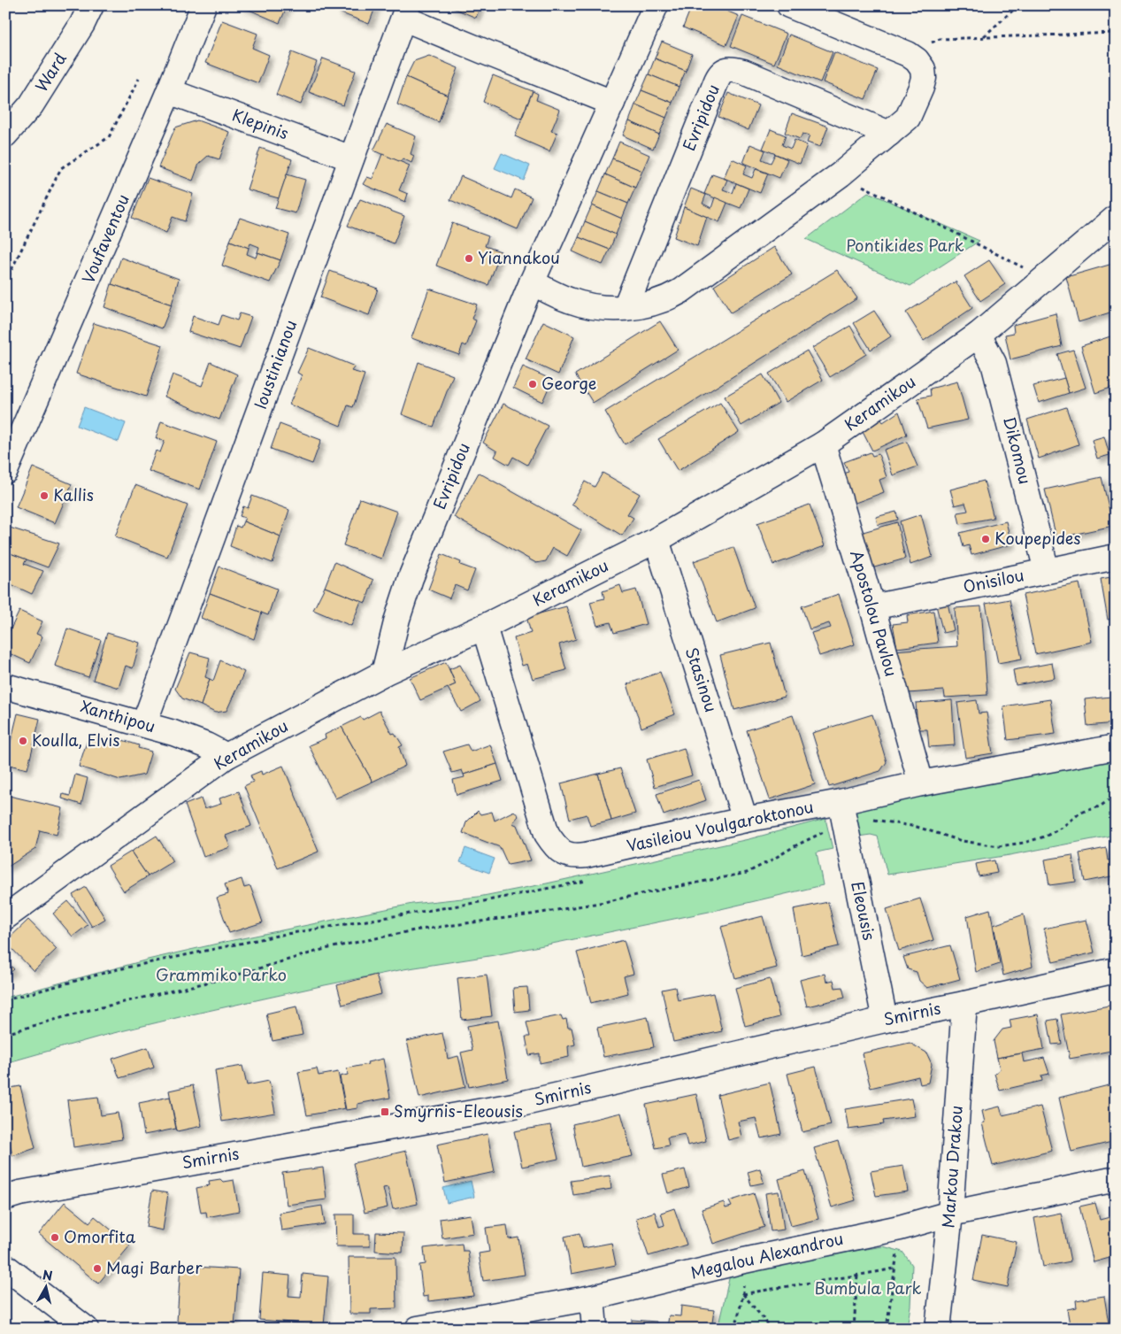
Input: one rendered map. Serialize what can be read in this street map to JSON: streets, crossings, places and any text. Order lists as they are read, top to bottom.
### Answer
{
  "streets": {
    "street": [
      "Ward",
      "Evripidou",
      "Klepinis",
      "Voufaventou",
      "Ioustinianou",
      "Keramikou",
      "Dikomou",
      "Onisilou",
      "Apostolou Pavlou",
      "Stasinou",
      "Xanthipou",
      "Vasileiou Voulgaroktonou",
      "Eleousis",
      "Smirnis",
      "Markou Drakou",
      "Megalou Alexandrou"
    ]
  },
  "crossings": [
    ["Evripidou", "Keramikou"],
    ["Klepinis", "Voufaventou"],
    ["Klepinis", "Ioustinianou"],
    ["Ioustinianou", "Xanthipou"],
    ["Keramikou", "Dikomou"],
    ["Keramikou", "Apostolou Pavlou"],
    ["Keramikou", "Stasinou"],
    ["Keramikou", "Xanthipou"],
    ["Keramikou", "Vasileiou Voulgaroktonou"],
    ["Dikomou", "Onisilou"],
    ["Onisilou", "Apostolou Pavlou"],
    ["Apostolou Pavlou", "Vasileiou Voulgaroktonou"],
    ["Stasinou", "Vasileiou Voulgaroktonou"],
    ["Vasileiou Voulgaroktonou", "Eleousis"],
    ["Eleousis", "Smirnis"],
    ["Smirnis", "Markou Drakou"],
    ["Markou Drakou", "Megalou Alexandrou"]
  ],
  "parks": ["Pontikides Park", "Grammiko Parko", "Bumbula Park"],
  "places": {
    "other": [
      "Yiannakou",
      "George",
      "Kallis",
      "Koupepides",
      "Koulla, Elvis",
      "Omorfita",
      "Magi Barber"
    ],
    "transit": ["Smyrnis-Eleousis"]
  },
  "north": "top"
}
